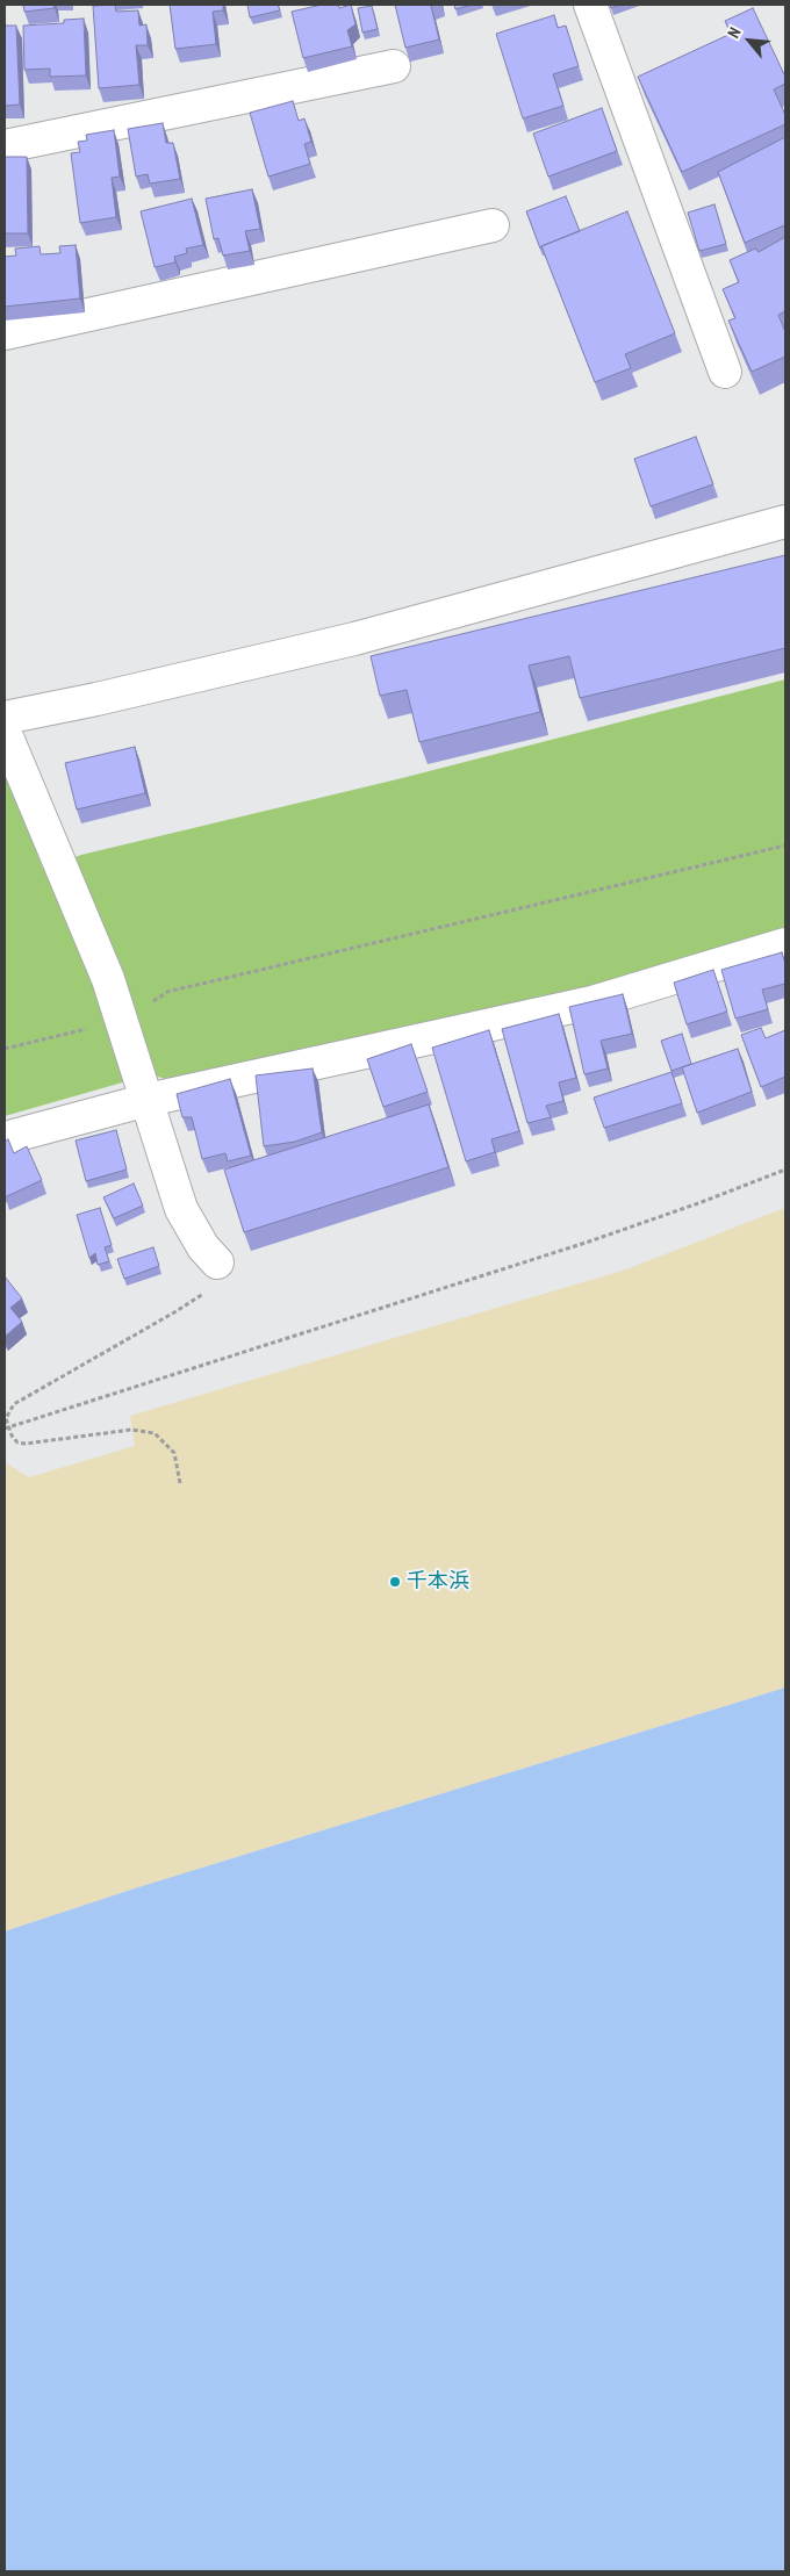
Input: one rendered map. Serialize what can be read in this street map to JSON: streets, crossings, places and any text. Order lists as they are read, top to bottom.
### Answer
{
  "places": ["千本浜"],
  "north": "top left"
}
